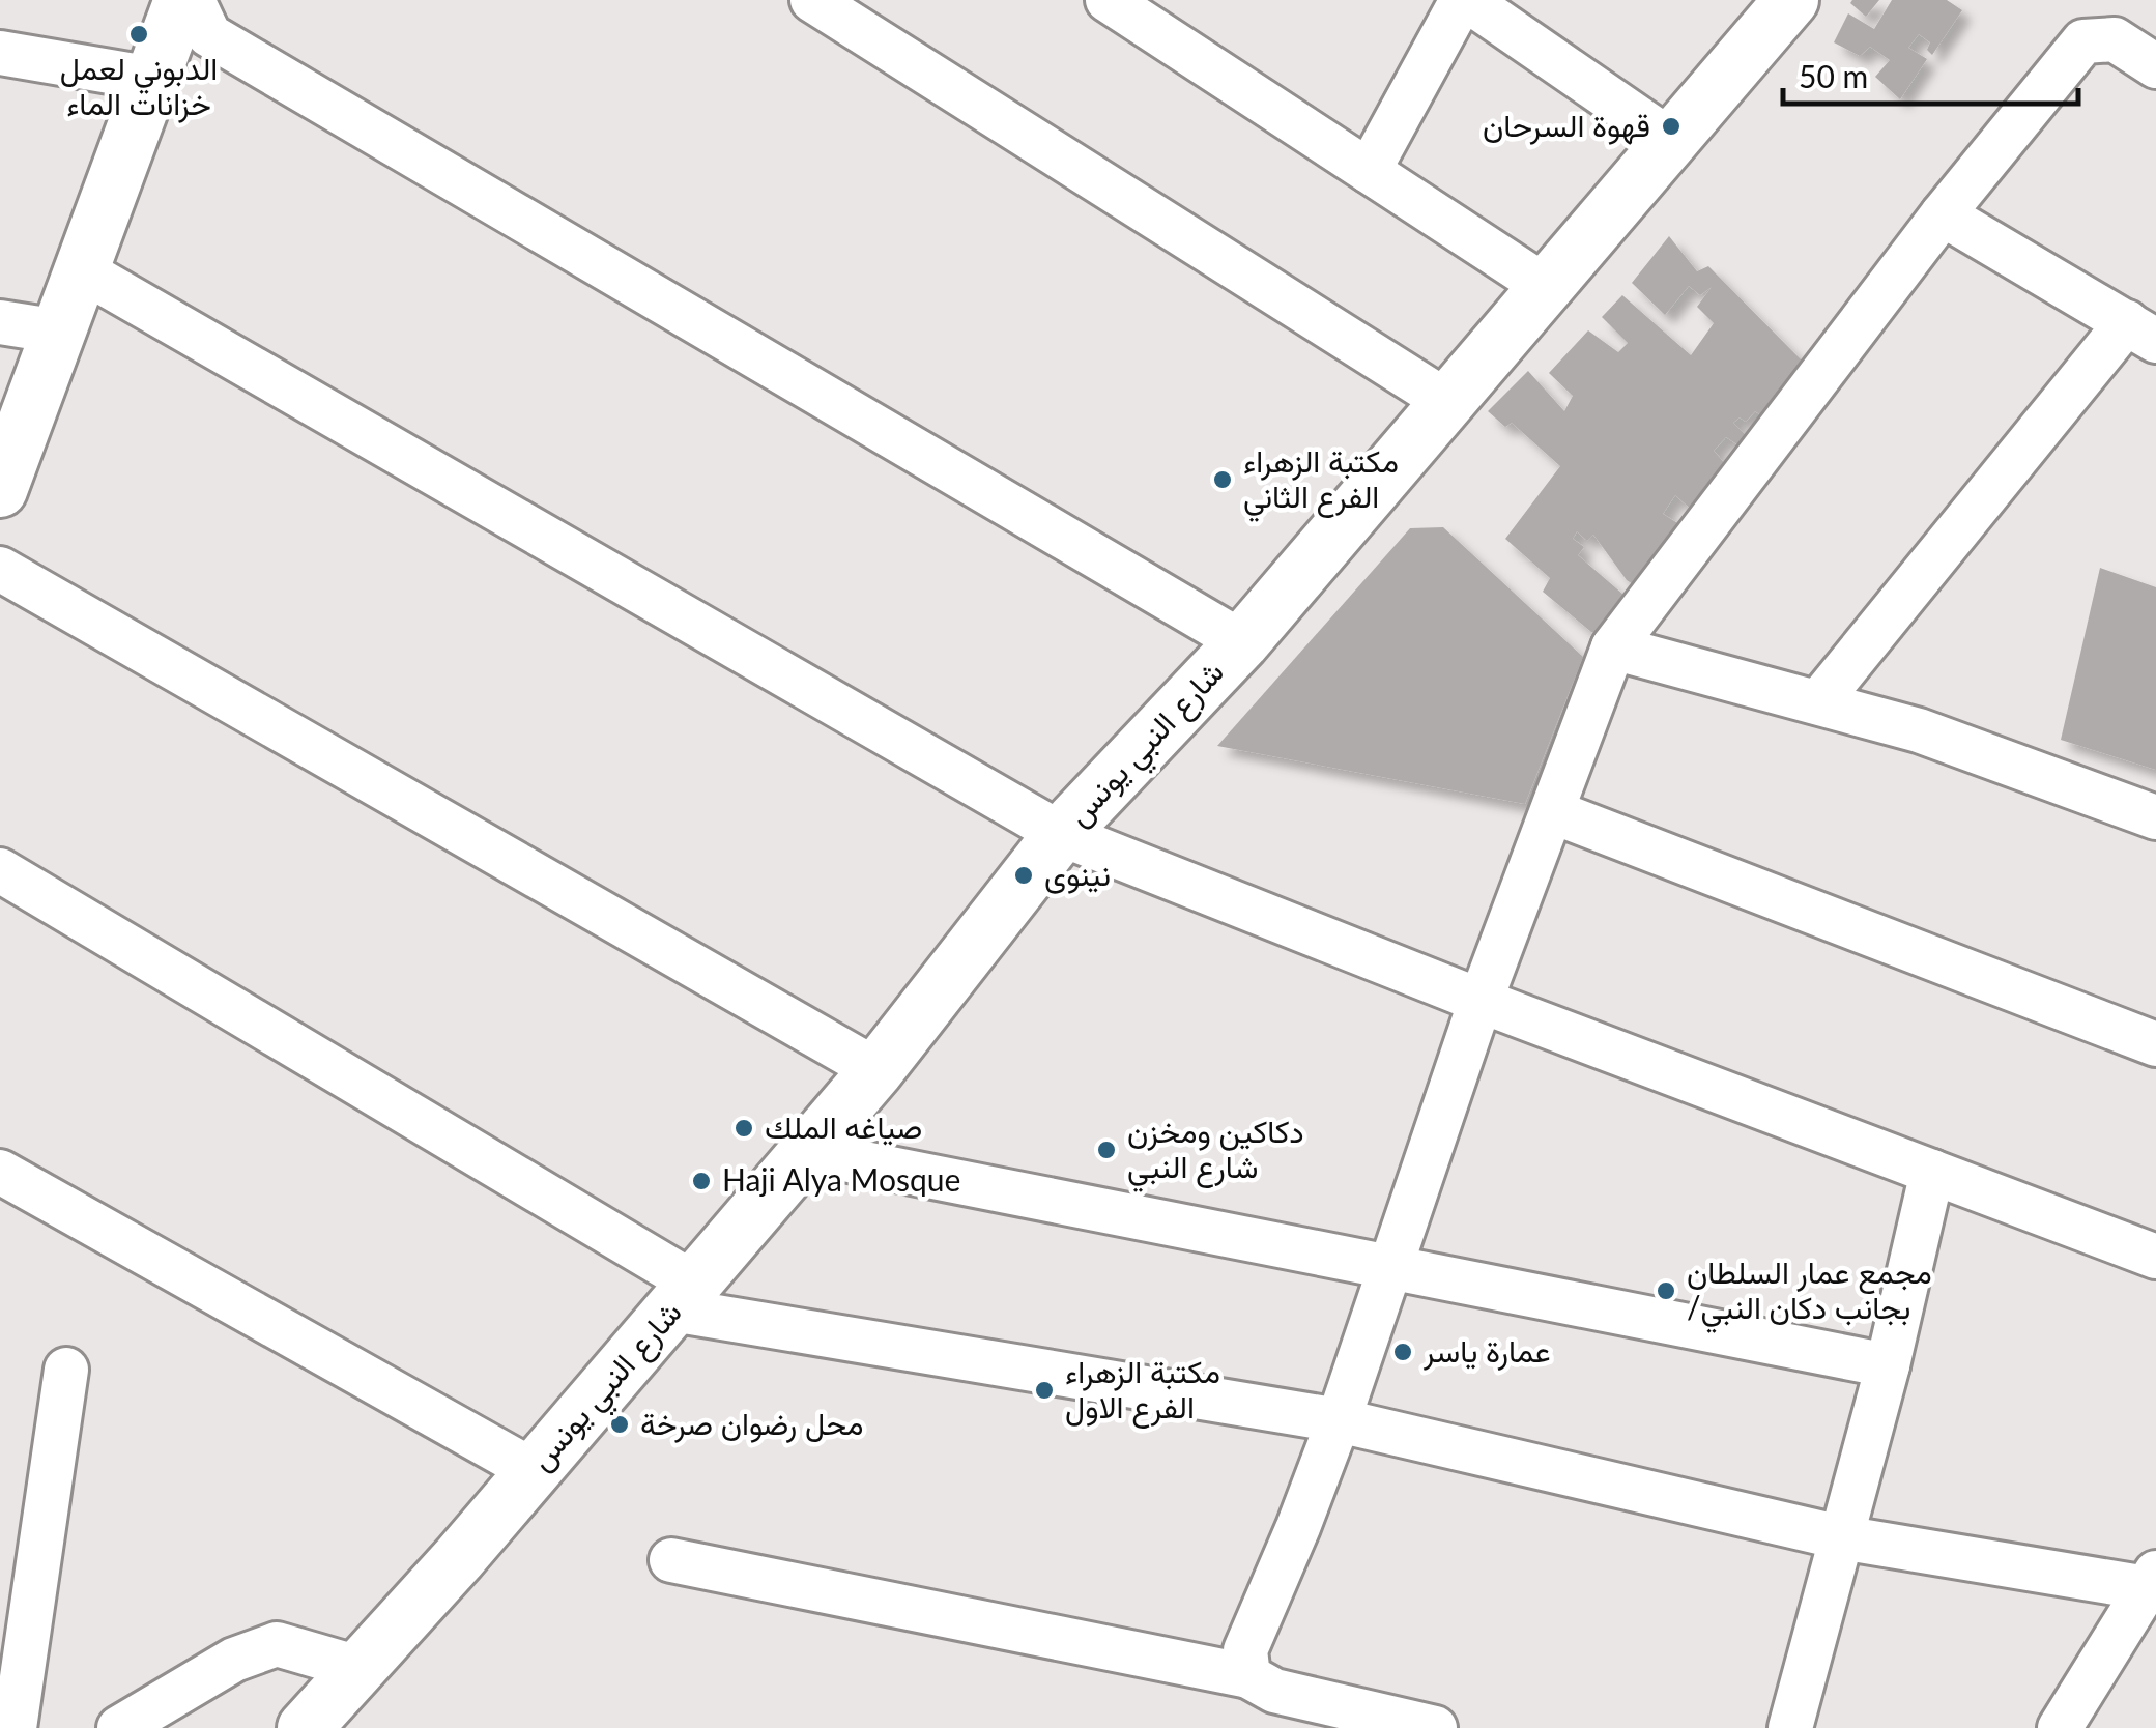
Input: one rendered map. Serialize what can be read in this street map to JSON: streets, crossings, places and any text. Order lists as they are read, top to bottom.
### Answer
{
  "streets": {
    "street": ["شارع النبي يونس"]
  },
  "places": [
    "الدبوني لعمل خزانات الماء",
    "قهوة السرحان",
    "مكتبة الزهراء الفرع الثاني",
    "نينوى",
    "صياغه الملك",
    "دكاكين ومخزن شارع النبي",
    "Haji Alya Mosque",
    "مجمع عمار السلطان /بجانب دكان النبي",
    "عمارة ياسر",
    "مكتبة الزهراء الفرع الاول",
    "محل رضوان صرخة"
  ],
  "scale_bar": "50 m"
}
